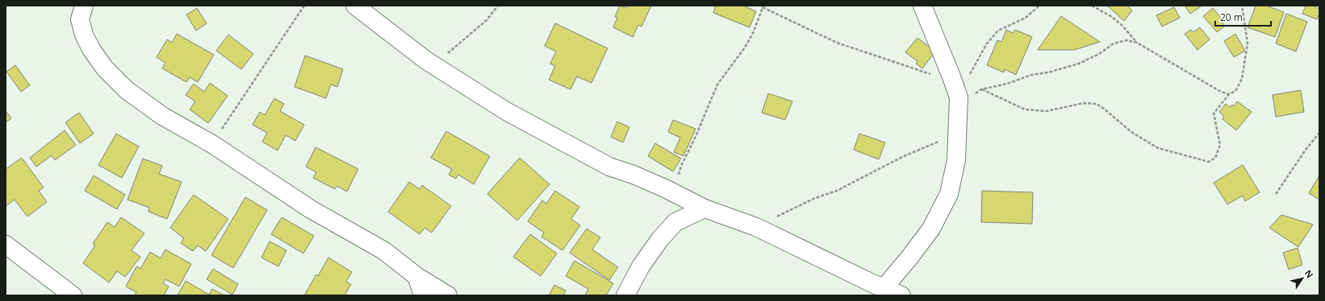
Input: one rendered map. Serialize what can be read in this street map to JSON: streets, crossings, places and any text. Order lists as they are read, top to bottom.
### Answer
{
  "scale_bar": "20 m",
  "north": "top right"
}
